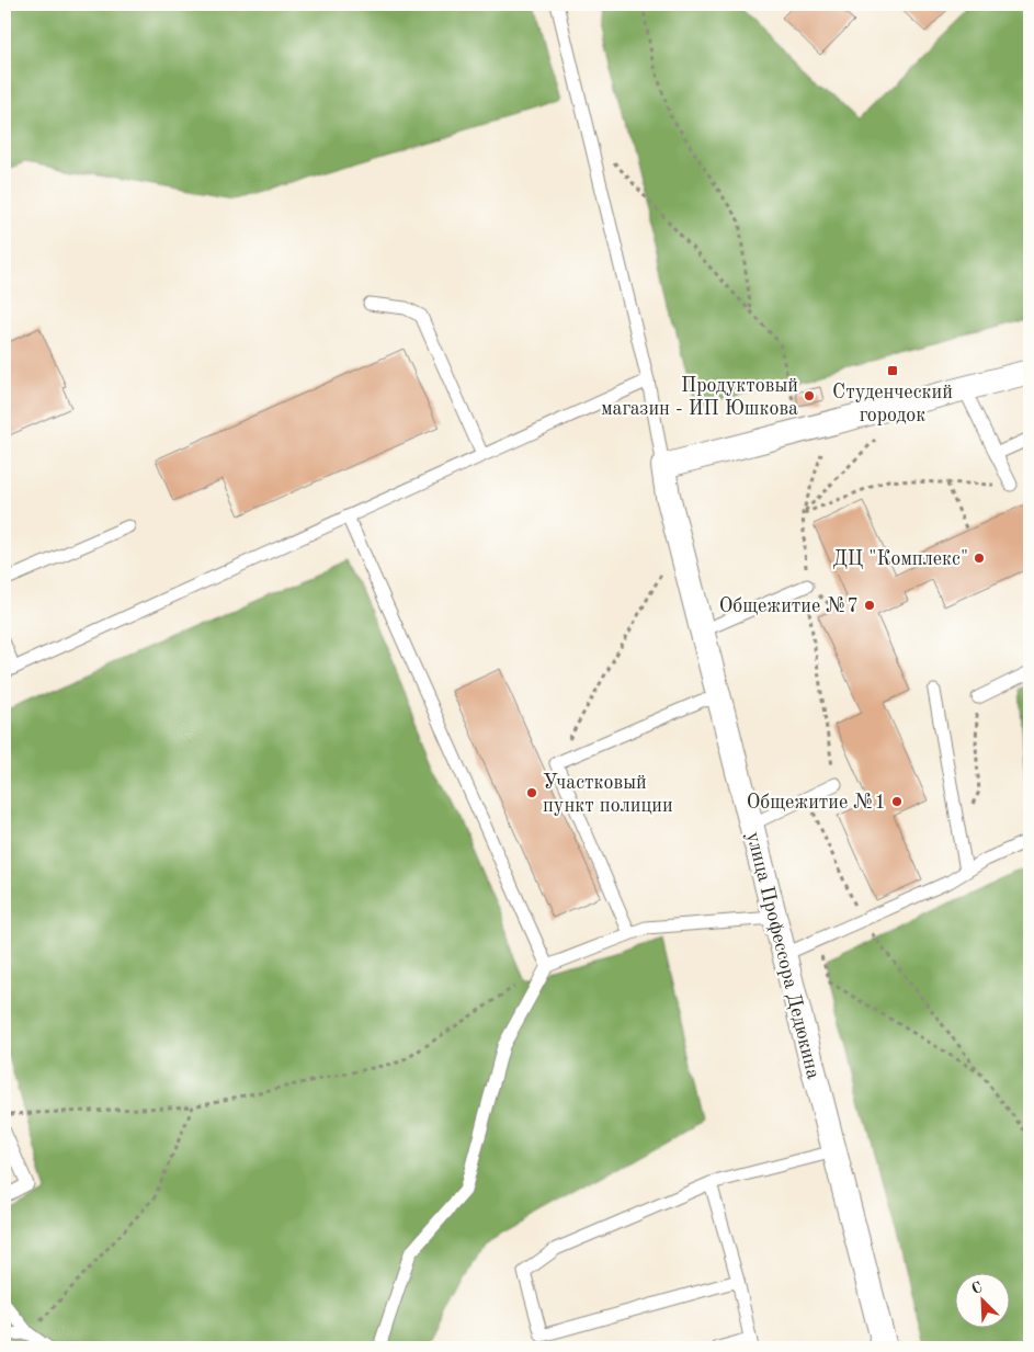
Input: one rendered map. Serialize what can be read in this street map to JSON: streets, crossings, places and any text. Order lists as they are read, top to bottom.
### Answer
{
  "streets": {
    "street": ["улица Профессора Дедюкина"]
  },
  "places": {
    "transit": ["Студенческий городок"],
    "other": [
      "Продуктовый магазин - ИП Юшкова",
      "ДЦ \"Комплекс\"",
      "Общежитие №7",
      "Участковый пункт полиции",
      "Общежитие №1"
    ]
  },
  "north": "top left"
}
